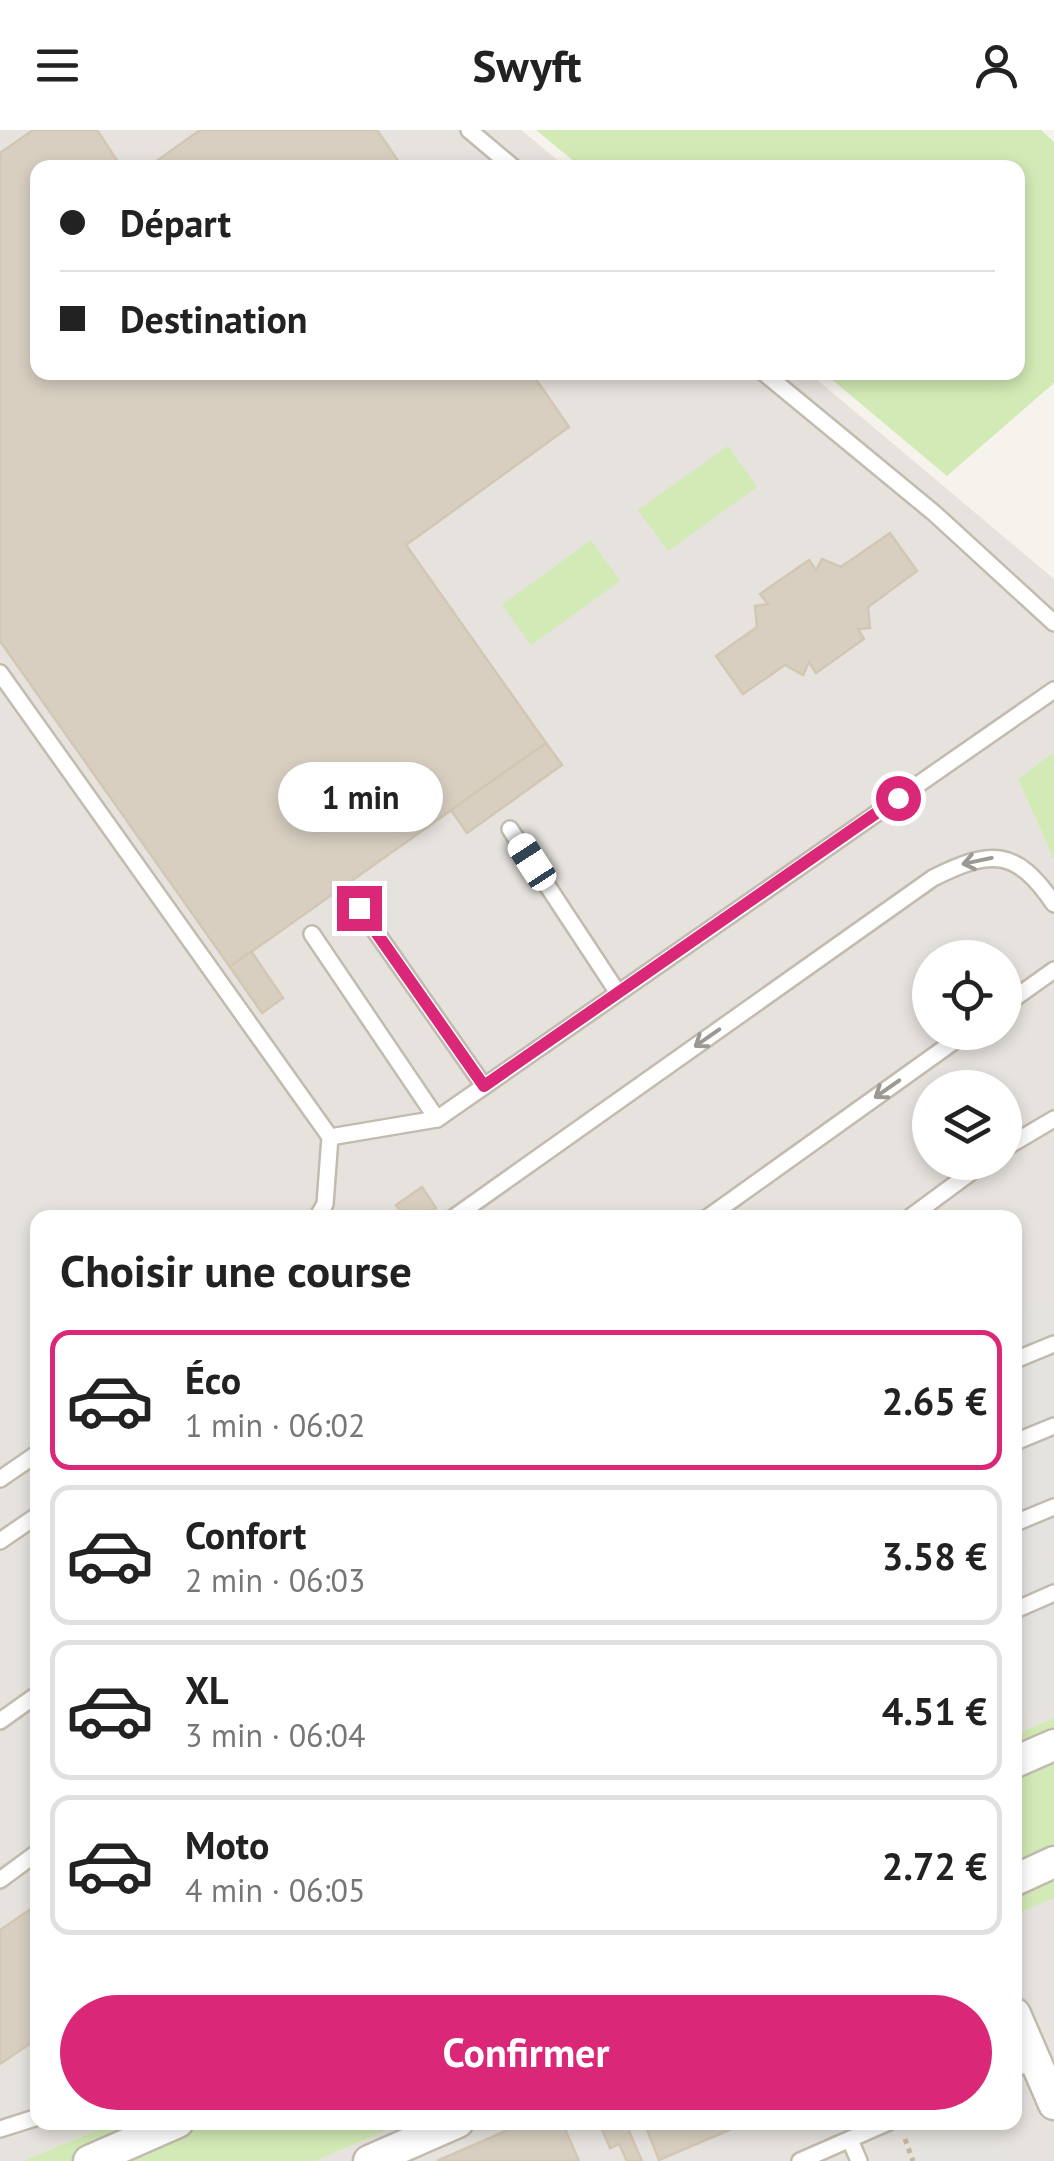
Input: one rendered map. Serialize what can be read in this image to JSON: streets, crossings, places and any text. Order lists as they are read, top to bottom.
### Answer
{
  "page": {
    "header": "Swyft",
    "banner": ["Départ", "Destination"],
    "bubble": "1 min",
    "heading": "Choisir une course",
    "list": [
      {
        "name": "Éco",
        "note": "1 min · 06:02",
        "value": "2.65 €"
      },
      {
        "name": "Confort",
        "note": "2 min · 06:03",
        "value": "3.58 €"
      },
      {
        "name": "XL",
        "note": "3 min · 06:04",
        "value": "4.51 €"
      },
      {
        "name": "Moto",
        "note": "4 min · 06:05",
        "value": "2.72 €"
      }
    ],
    "buttons": "Confirmer"
  }
}
